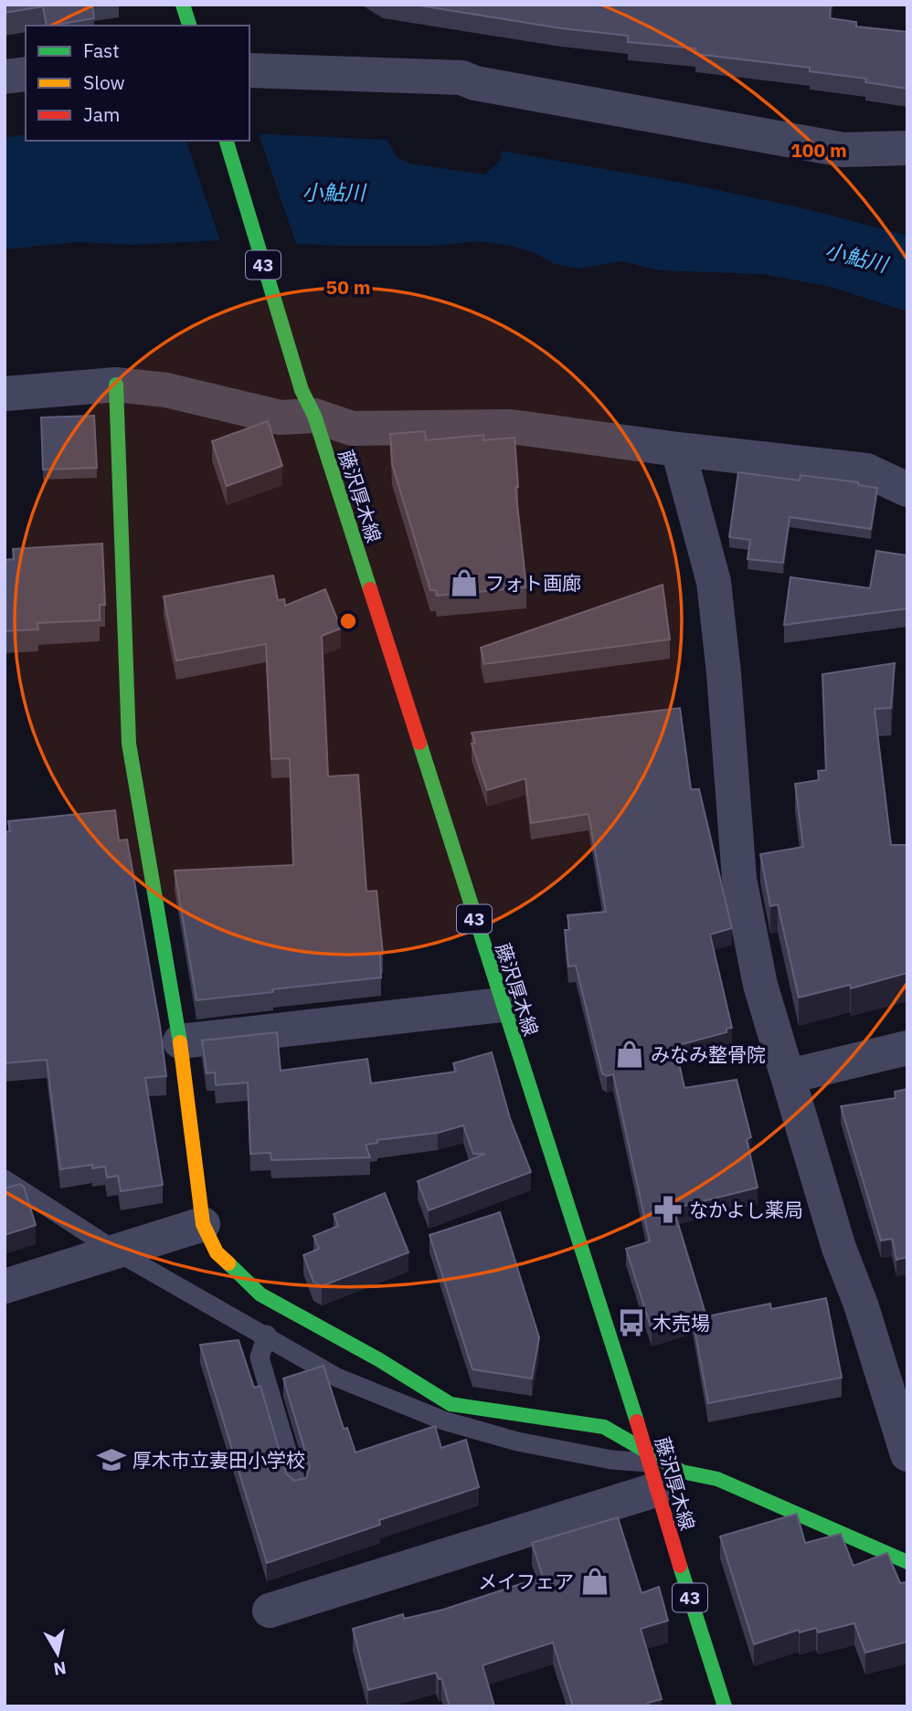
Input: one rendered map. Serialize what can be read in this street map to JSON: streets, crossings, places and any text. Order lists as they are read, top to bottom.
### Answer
{
  "streets": {
    "street": ["43", "藤沢厚木線"]
  },
  "water": ["小鮎川"],
  "places": {
    "shop": ["フォト画廊", "みなみ整骨院", "メイフェア"],
    "pharmacy": ["なかよし薬局"],
    "bus stop": ["木売場"],
    "school or university": ["厚木市立妻田小学校"]
  },
  "legend": ["Fast", "Slow", "Jam"],
  "north": "bottom",
  "rings": ["100 m", "50 m"]
}
